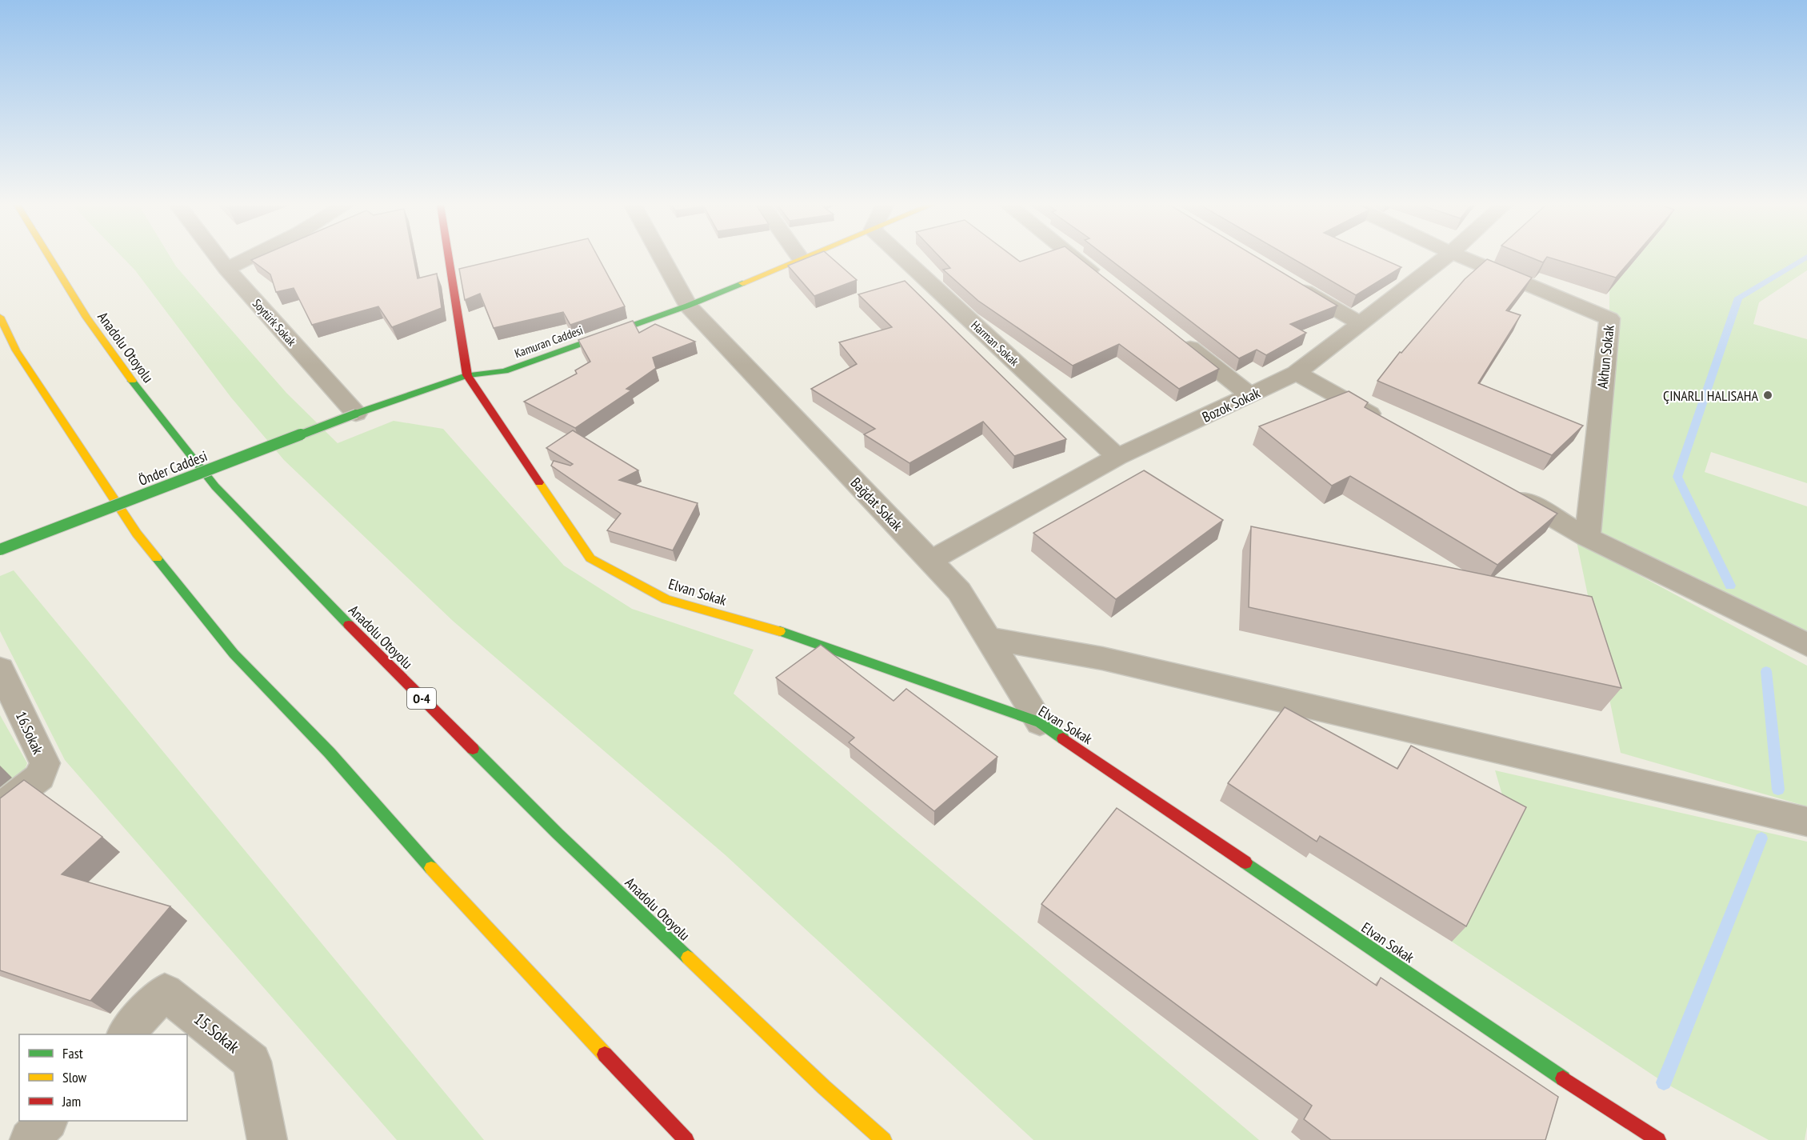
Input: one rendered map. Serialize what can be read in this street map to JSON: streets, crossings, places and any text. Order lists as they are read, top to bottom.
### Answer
{
  "streets": {
    "main road": [
      "Kamuran Caddesi",
      "Anadolu Otoyolu",
      "Önder Caddesi",
      "Elvan Sokak",
      "O-4"
    ],
    "street": [
      "Soytürk Sokak",
      "Harman Sokak",
      "Akhun Sokak",
      "Bozok Sokak",
      "Bağdat Sokak",
      "16.Sokak",
      "15.Sokak"
    ]
  },
  "crossings": [
    ["Soytürk Sokak", "Kamuran Caddesi"],
    ["Soytürk Sokak", "Önder Caddesi"],
    ["Kamuran Caddesi", "Önder Caddesi"],
    ["Kamuran Caddesi", "Bağdat Sokak"],
    ["Kamuran Caddesi", "Elvan Sokak"],
    ["Harman Sokak", "Bozok Sokak"],
    ["Bozok Sokak", "Bağdat Sokak"],
    ["Bağdat Sokak", "Elvan Sokak"]
  ],
  "places": ["ÇINARLI HALISAHA"],
  "legend": ["Fast", "Slow", "Jam"]
}
